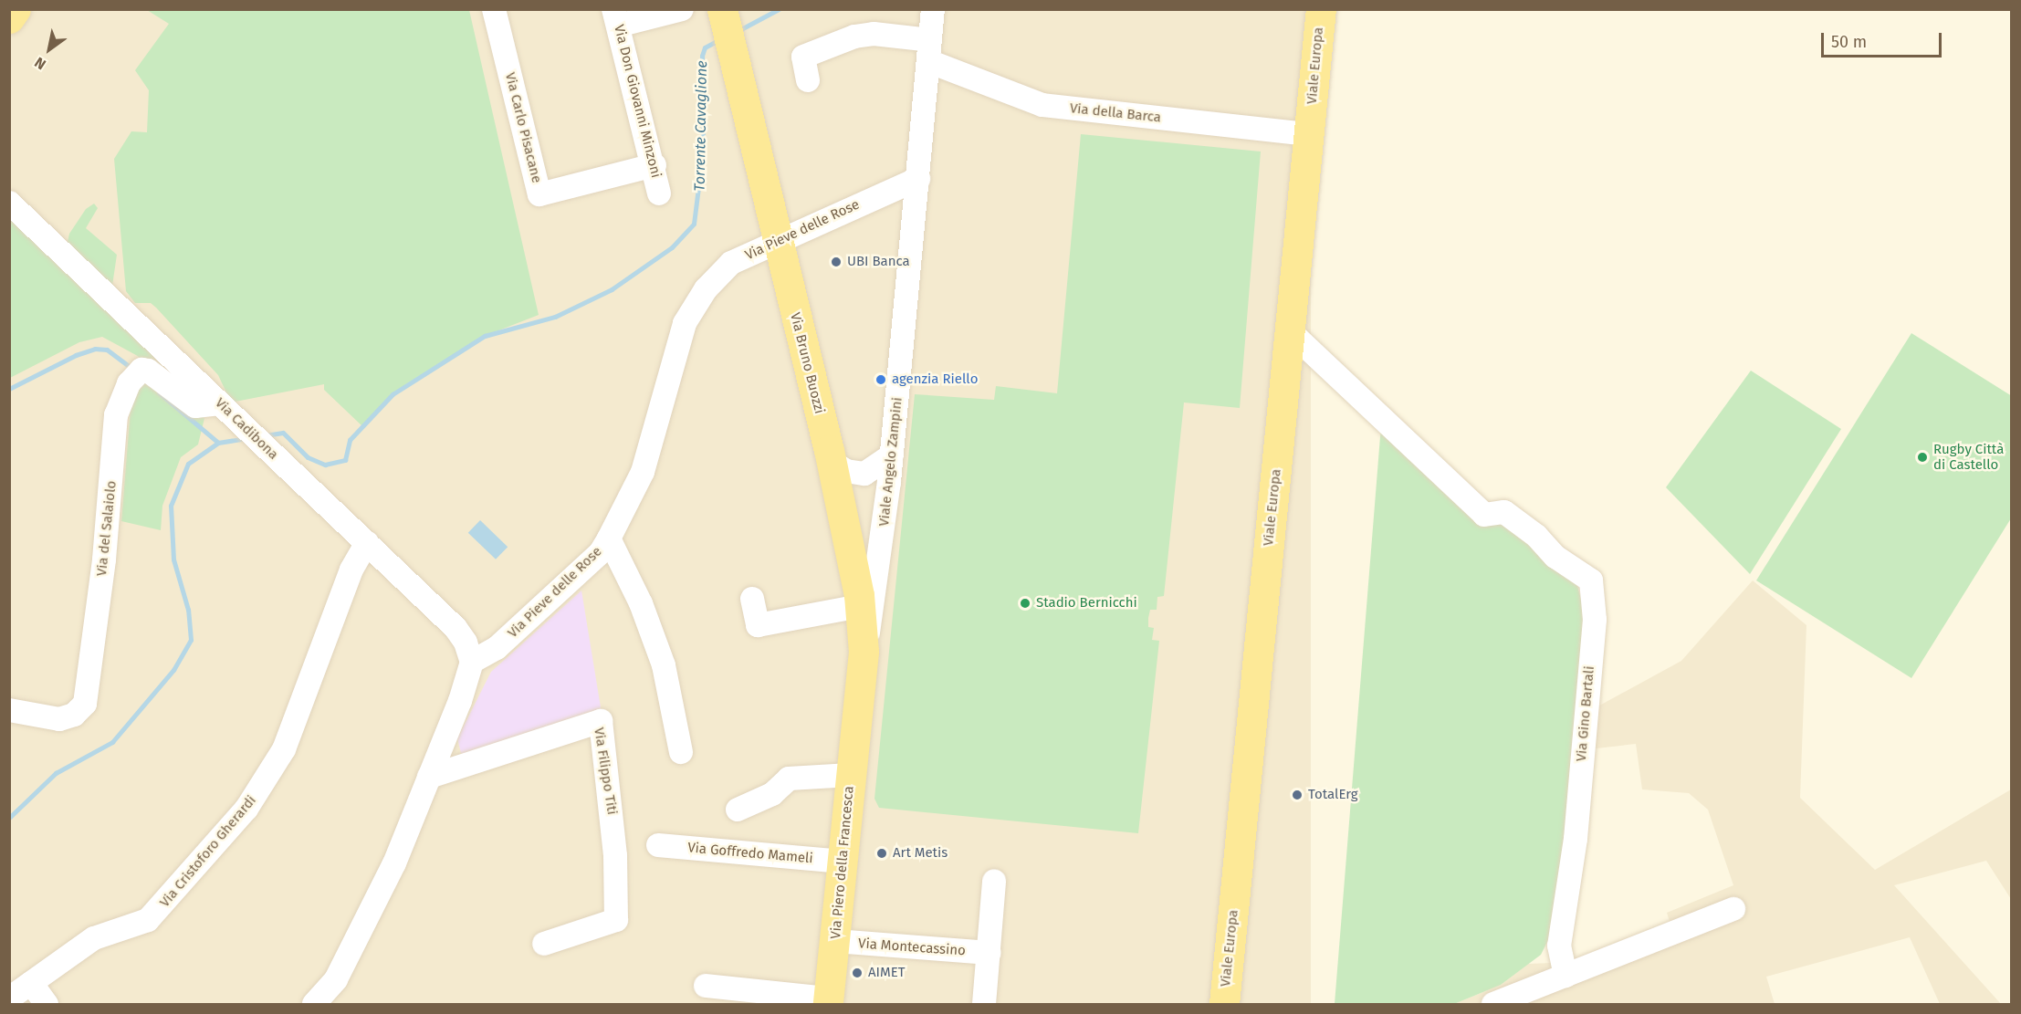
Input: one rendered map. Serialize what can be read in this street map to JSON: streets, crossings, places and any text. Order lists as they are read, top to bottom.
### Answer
{
  "streets": {
    "main road": ["Viale Europa", "Via Bruno Buozzi", "Via Piero della Francesca"],
    "street": [
      "Via Don Giovanni Minzoni",
      "Via della Barca",
      "Via Carlo Pisacane",
      "Via Pieve delle Rose",
      "Via Cadibona",
      "Viale Angelo Zampini",
      "Via del Salaiolo",
      "Via Gino Bartali",
      "Via Filippo Titi",
      "Via Cristoforo Gherardi",
      "Via Goffredo Mameli",
      "Via Montecassino"
    ]
  },
  "crossings": [
    ["Viale Europa", "Via della Barca"],
    ["Viale Europa", "Via Gino Bartali"],
    ["Via Don Giovanni Minzoni", "Via Carlo Pisacane"],
    ["Via della Barca", "Viale Angelo Zampini"],
    ["Via Pieve delle Rose", "Via Bruno Buozzi"],
    ["Via Pieve delle Rose", "Via Cadibona"],
    ["Via Pieve delle Rose", "Viale Angelo Zampini"],
    ["Via Bruno Buozzi", "Viale Angelo Zampini"],
    ["Via Bruno Buozzi", "Via Piero della Francesca"],
    ["Via Cadibona", "Via del Salaiolo"],
    ["Via Cadibona", "Via Cristoforo Gherardi"],
    ["Via Goffredo Mameli", "Via Piero della Francesca"],
    ["Via Piero della Francesca", "Via Montecassino"]
  ],
  "water": ["Torrente Cavaglione"],
  "places": [
    "UBI Banca",
    "agenzia Riello",
    "Rugby Città di Castello",
    "Stadio Bernicchi",
    "TotalErg",
    "Art Metis",
    "AIMET"
  ],
  "scale_bar": "50 m",
  "north": "bottom left"
}
